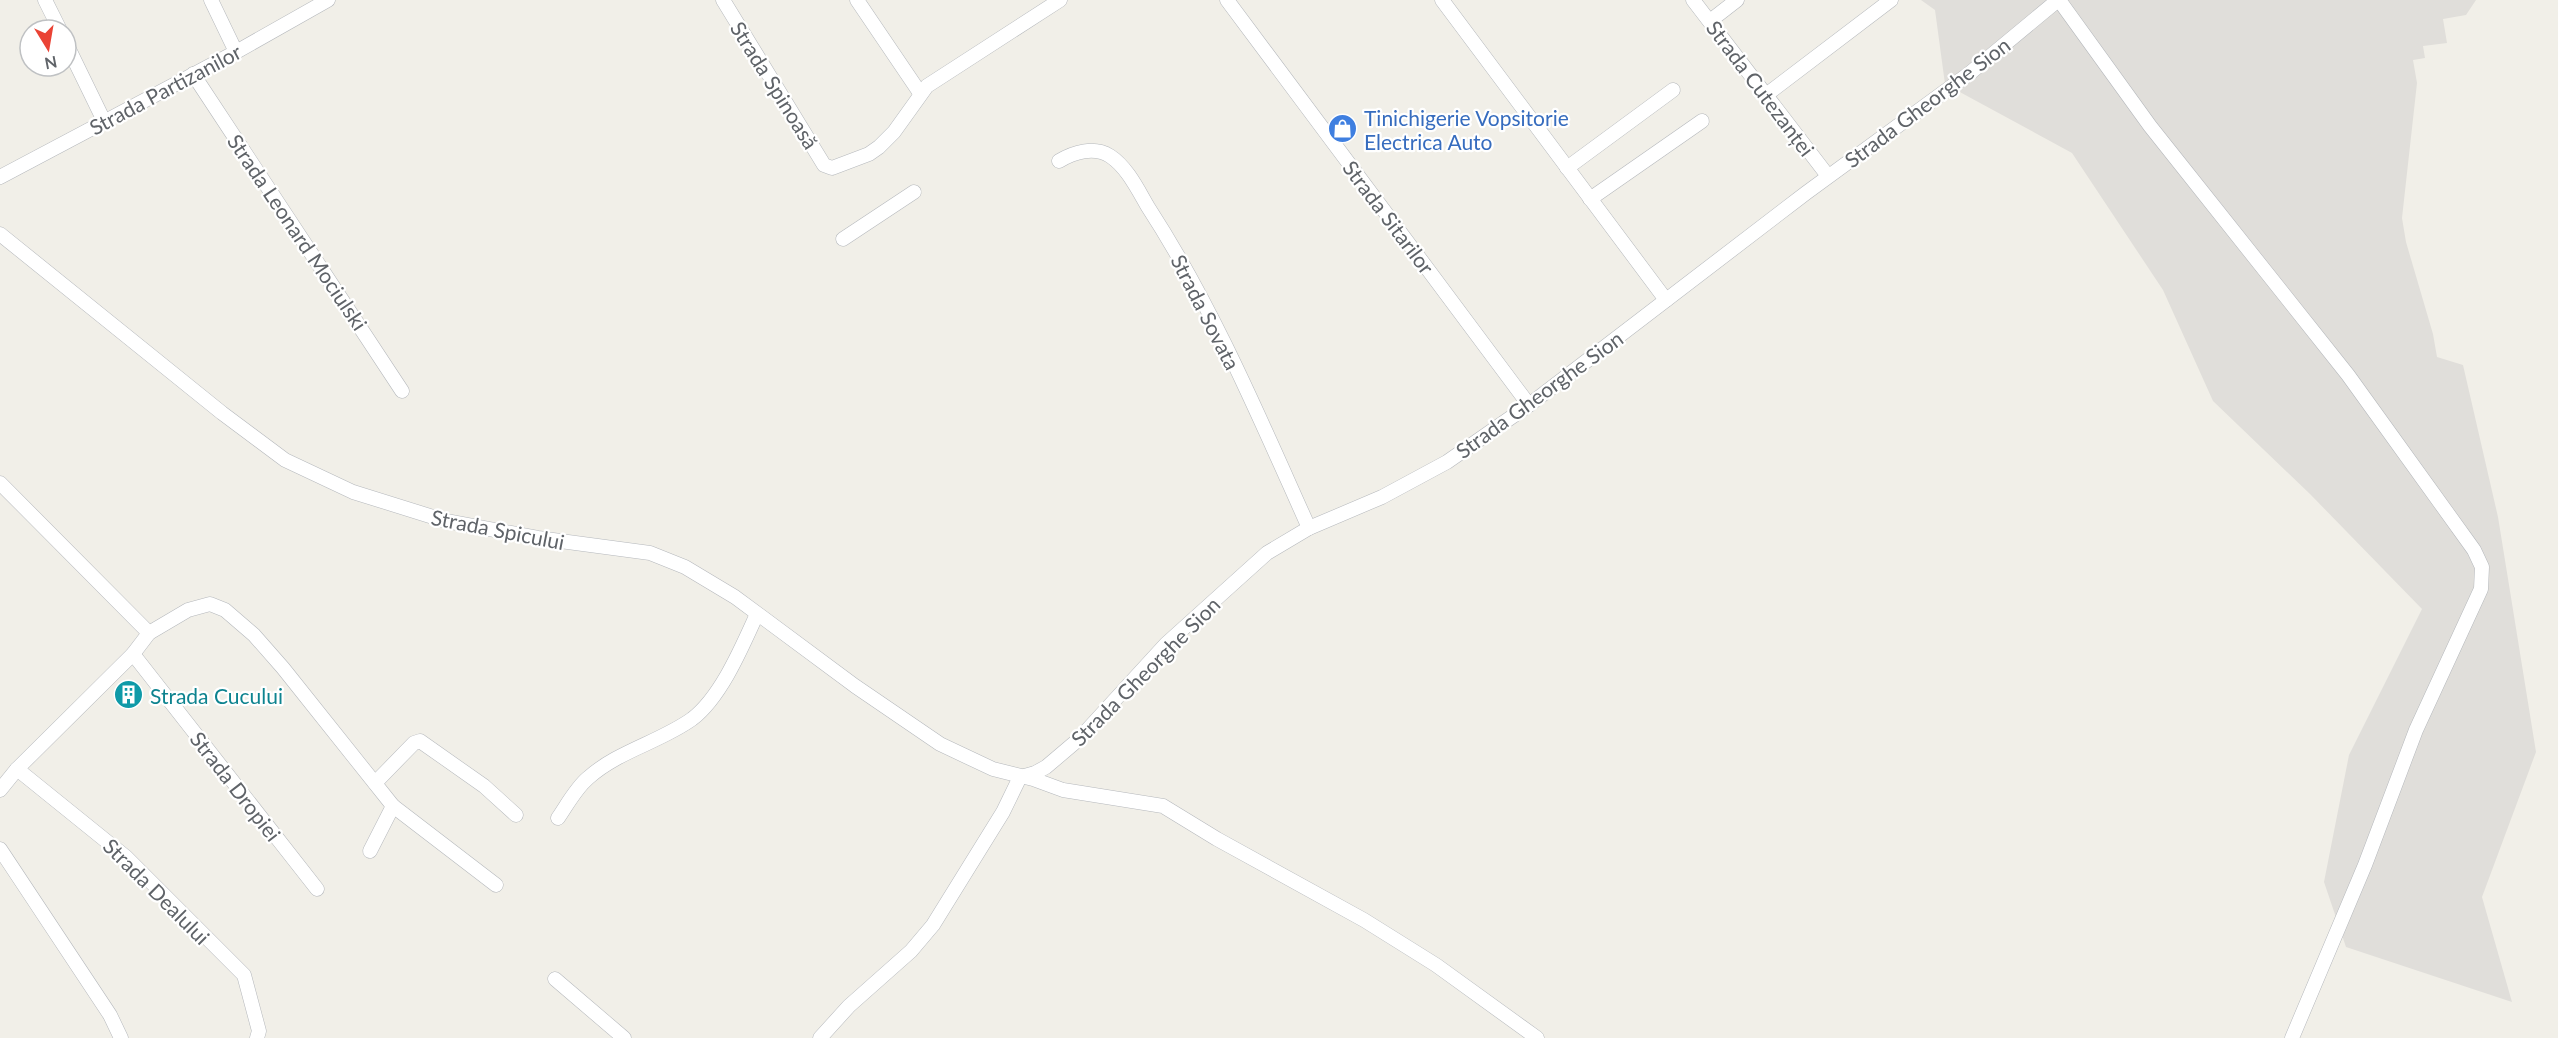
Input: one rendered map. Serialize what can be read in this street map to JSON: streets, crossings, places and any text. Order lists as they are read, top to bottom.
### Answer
{
  "streets": {
    "street": [
      "Strada Spinoasă",
      "Strada Cutezanței",
      "Strada Partizanilor",
      "Strada Gheorghe Sion",
      "Strada Sitarilor",
      "Strada Leonard Mociulski",
      "Strada Sovata",
      "Strada Spicului",
      "Strada Dropiei",
      "Strada Dealului"
    ]
  },
  "crossings": [
    ["Strada Cutezanței", "Strada Gheorghe Sion"],
    ["Strada Partizanilor", "Strada Leonard Mociulski"],
    ["Strada Gheorghe Sion", "Strada Sitarilor"],
    ["Strada Gheorghe Sion", "Strada Sovata"],
    ["Strada Gheorghe Sion", "Strada Spicului"]
  ],
  "places": {
    "shop": ["Tinichigerie Vopsitorie Electrica Auto"],
    "building": ["Strada Cucului"]
  },
  "north": "bottom"
}
